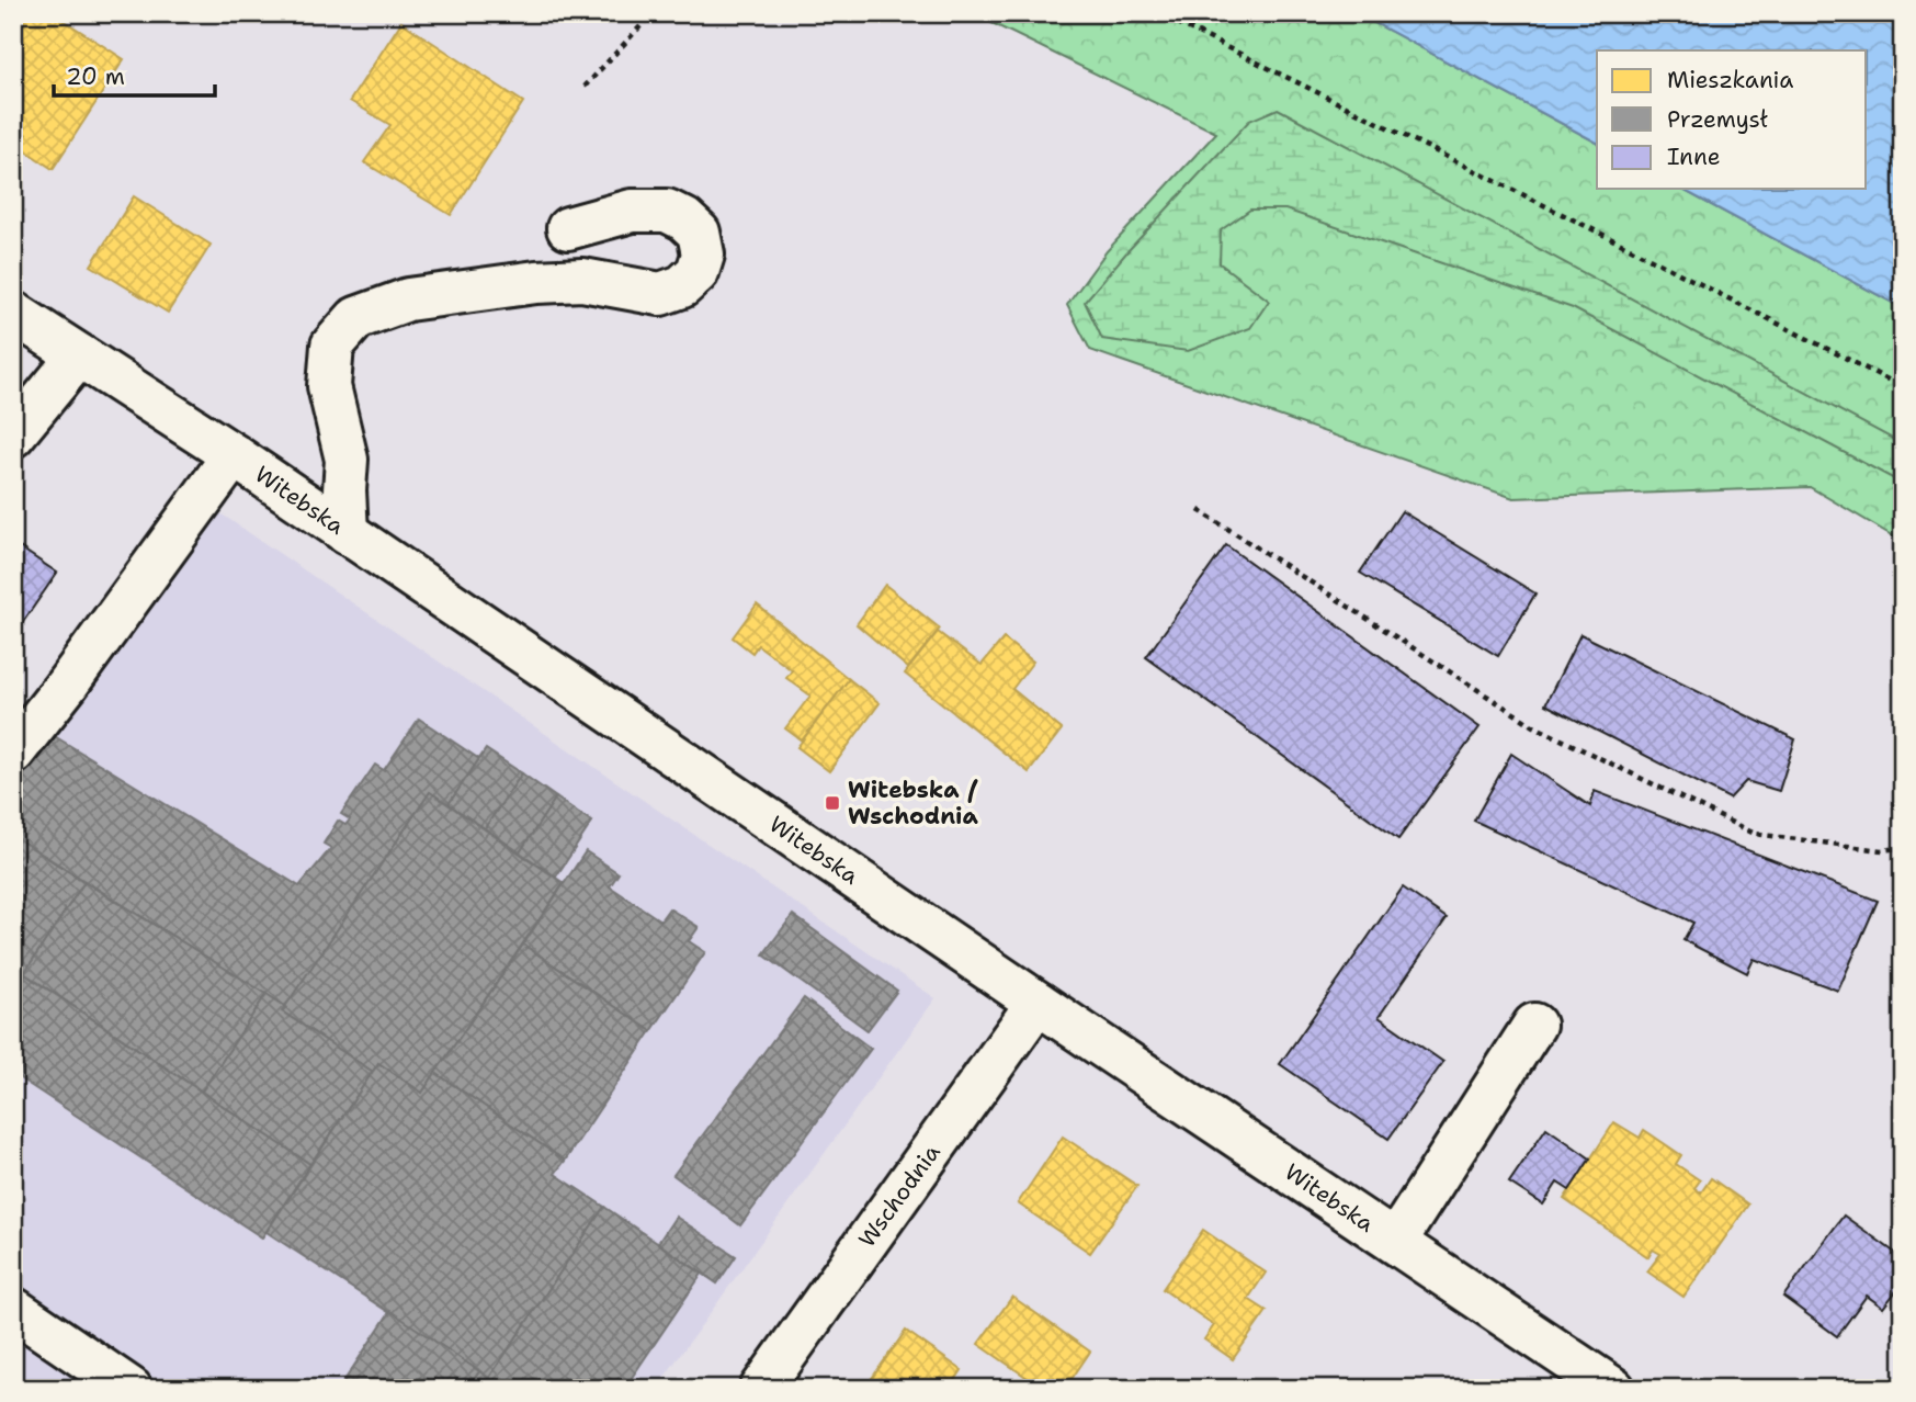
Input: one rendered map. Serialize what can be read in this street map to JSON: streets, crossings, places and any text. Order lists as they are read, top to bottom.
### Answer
{
  "streets": {
    "street": ["Witebska", "Wschodnia"]
  },
  "crossings": [
    ["Witebska", "Wschodnia"]
  ],
  "places": {
    "transit": ["Witebska / Wschodnia"]
  },
  "legend": ["Mieszkania", "Przemysł", "Inne"],
  "scale_bar": "20 m"
}
